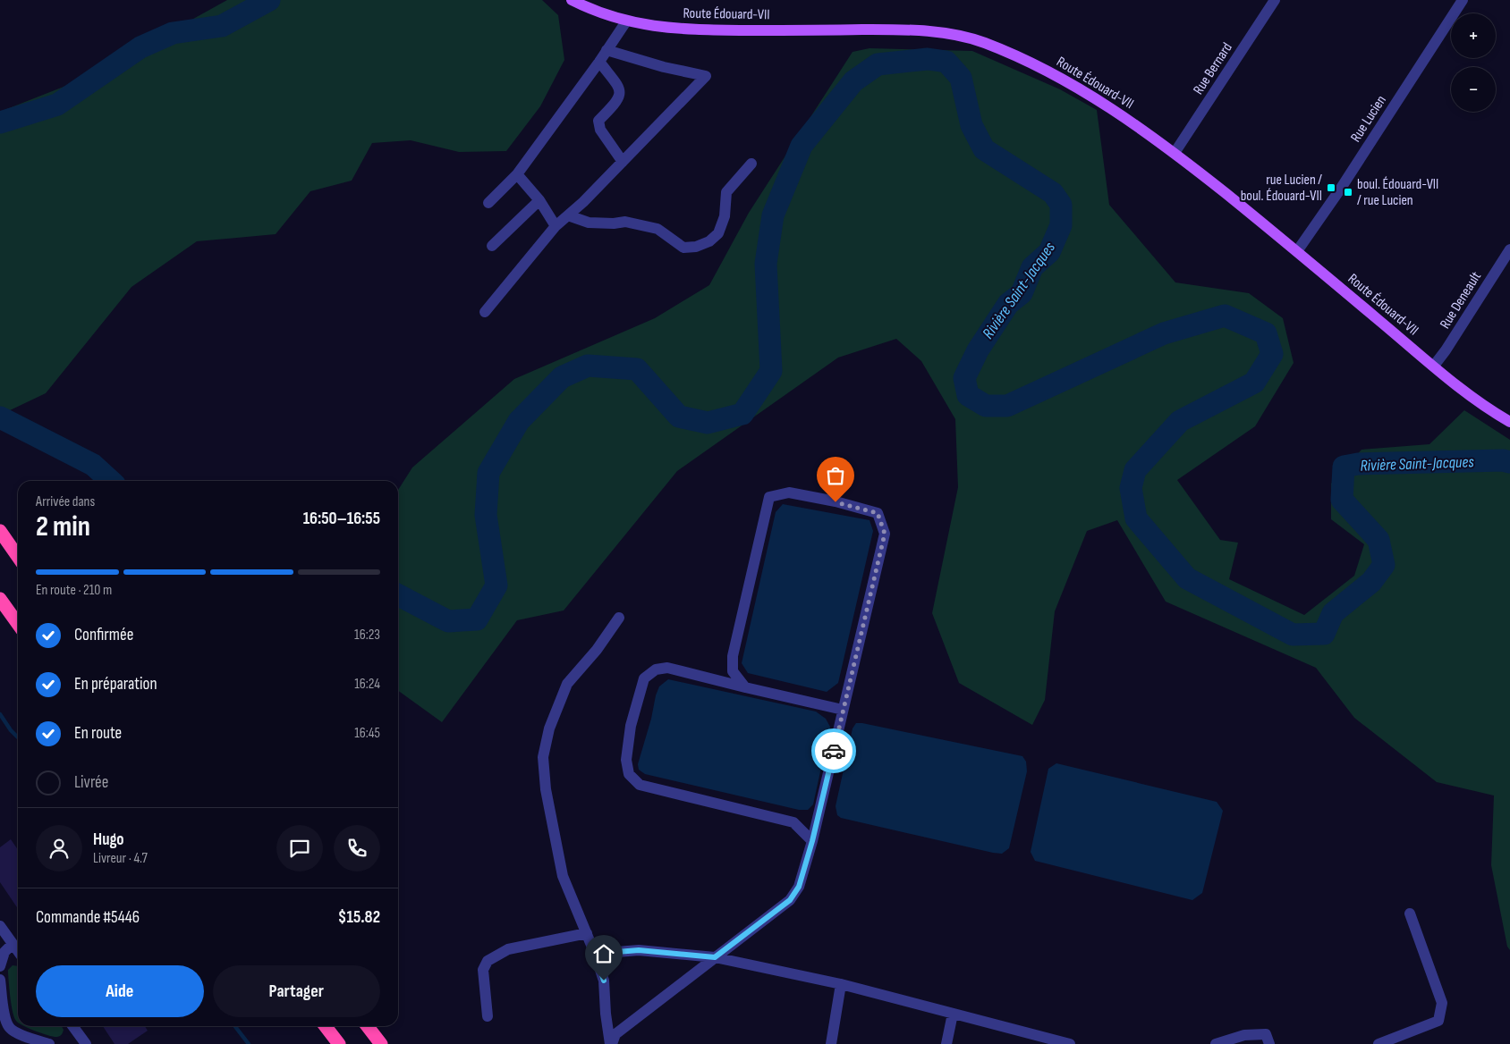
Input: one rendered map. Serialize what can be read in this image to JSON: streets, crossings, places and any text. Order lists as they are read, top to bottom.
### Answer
{
  "streets": {
    "main road": ["Route Édouard-VII"],
    "street": ["Rue Bernard", "Rue Lucien", "Rue Deneault"]
  },
  "crossings": [
    ["Route Édouard-VII", "Rue Bernard"],
    ["Route Édouard-VII", "Rue Lucien"],
    ["Route Édouard-VII", "Rue Deneault"]
  ],
  "water": ["Rivière Saint-Jacques"],
  "places": {
    "transit": ["rue Lucien / boul. Édouard-VII", "boul. Édouard-VII / rue Lucien"]
  },
  "page": {
    "map_buttons": ["+", "−"],
    "heading": ["2 min", "Arrivée dans", "16:50–16:55"],
    "panel": [
      "Hugo",
      "Livreur · 4.7",
      "Commande #5446",
      "$15.82"
    ],
    "bar": "En route · 210 m",
    "list": [
      ["Confirmée", "16:23"],
      ["En préparation", "16:24"],
      ["En route", "16:45"],
      "Livrée"
    ],
    "buttons": ["Aide", "Partager"]
  }
}
